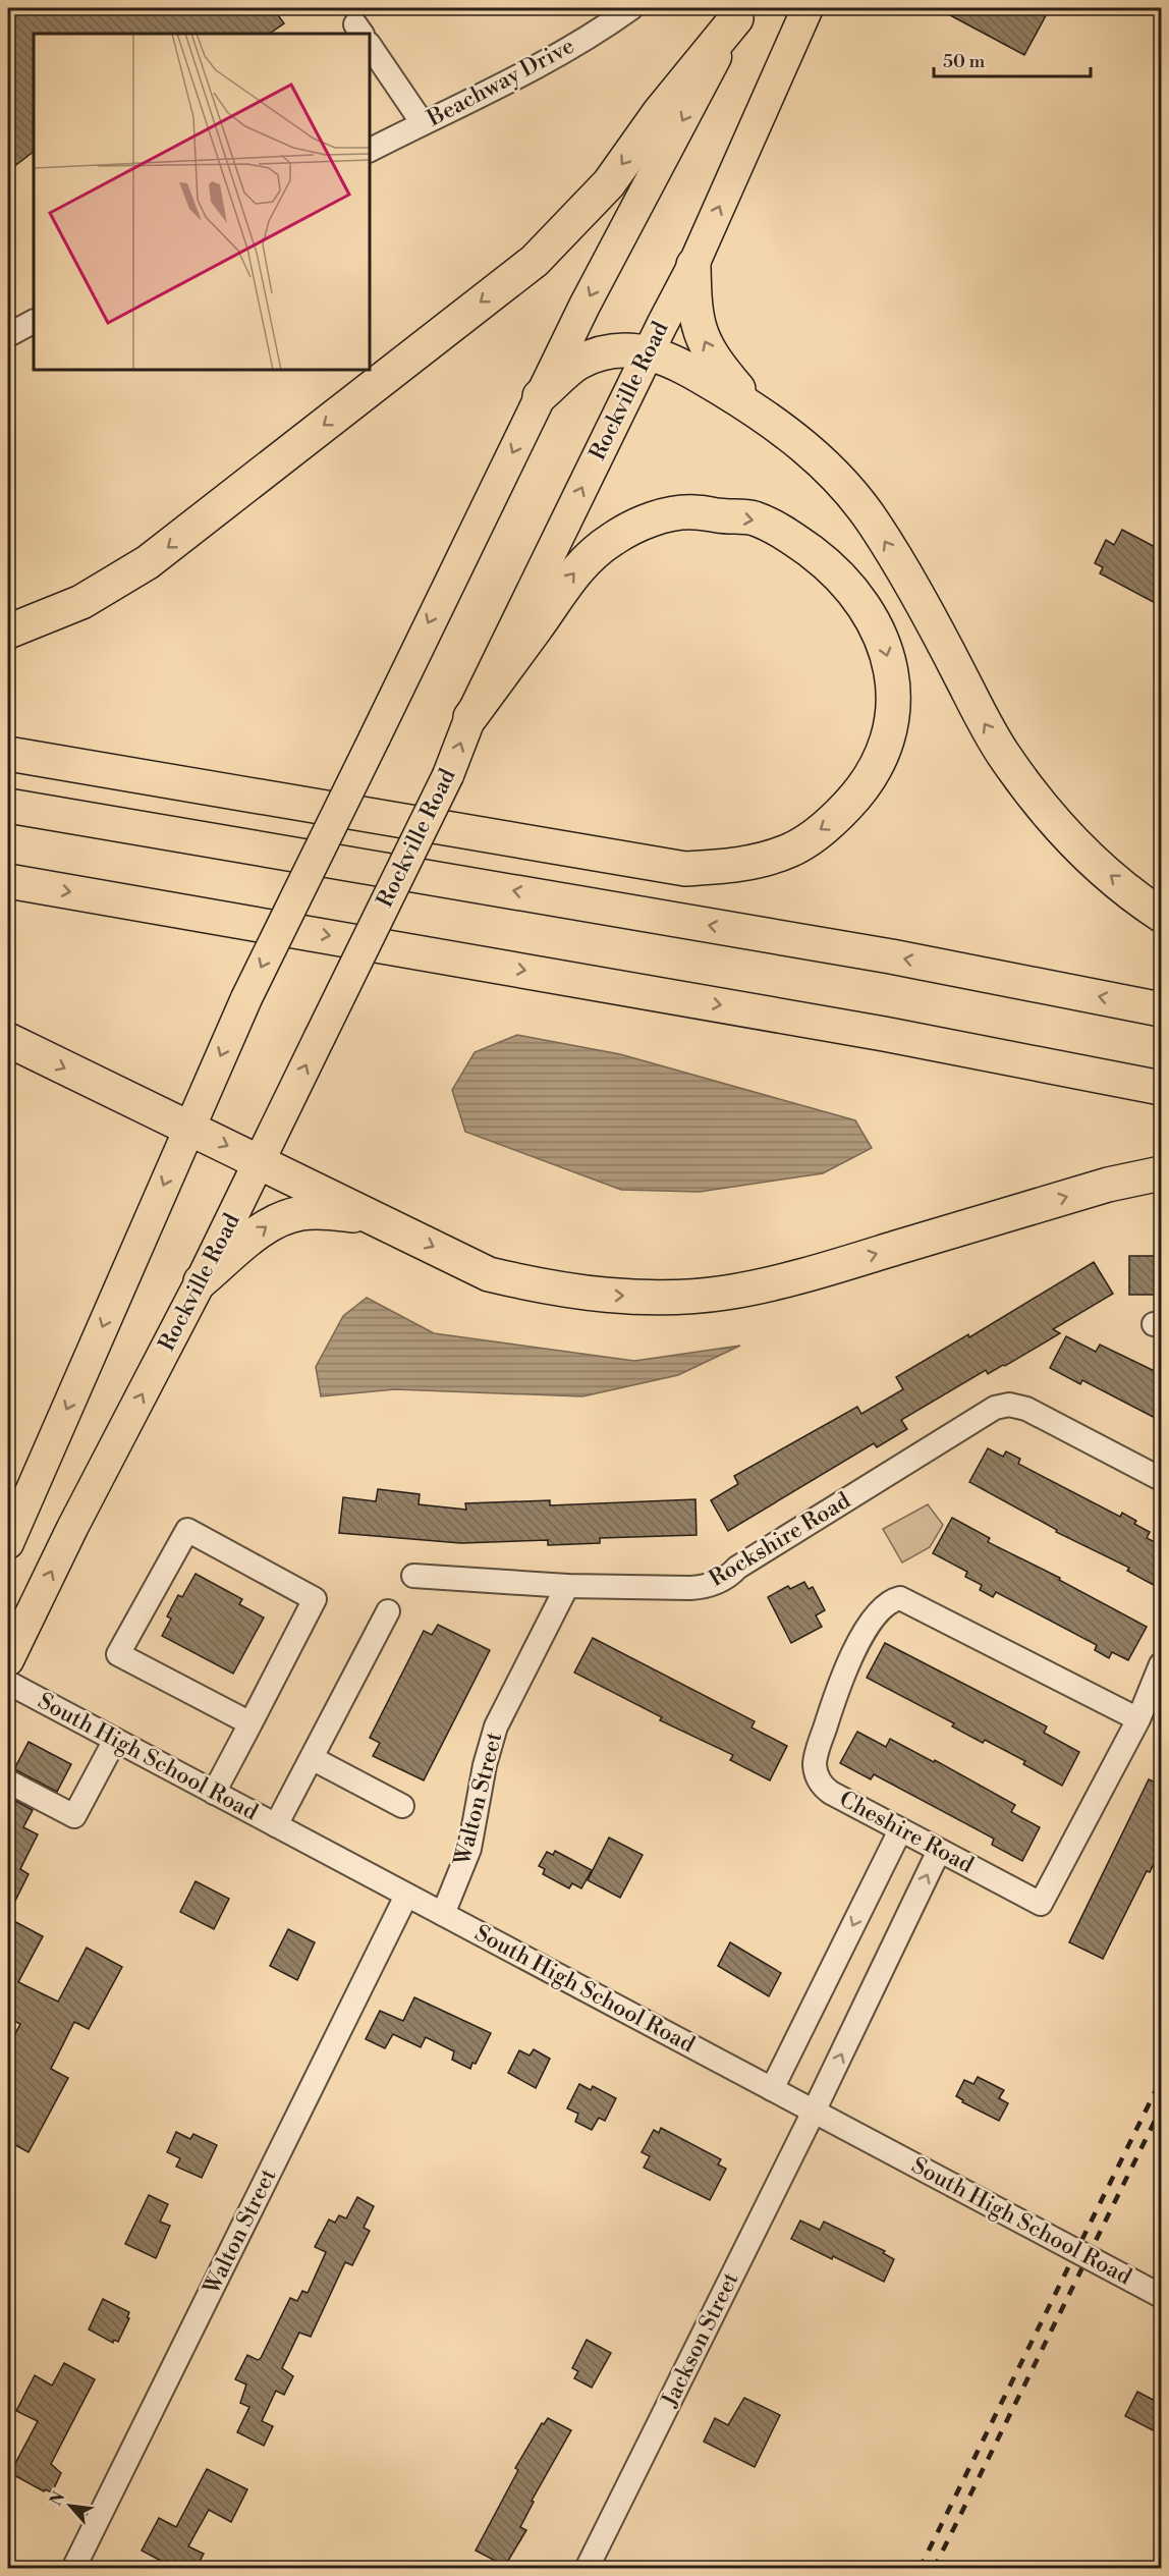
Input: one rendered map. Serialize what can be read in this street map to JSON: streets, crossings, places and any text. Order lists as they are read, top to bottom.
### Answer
{
  "streets": {
    "main road": ["Rockville Road"],
    "street": [
      "Beachway Drive",
      "Rockshire Road",
      "South High School Road",
      "Walton Street",
      "Cheshire Road",
      "Jackson Street"
    ]
  },
  "crossings": [
    ["Rockshire Road", "Walton Street"],
    ["South High School Road", "Walton Street"],
    ["South High School Road", "Jackson Street"],
    ["Cheshire Road", "Jackson Street"]
  ],
  "scale_bar": "50 m",
  "north": "top left"
}
